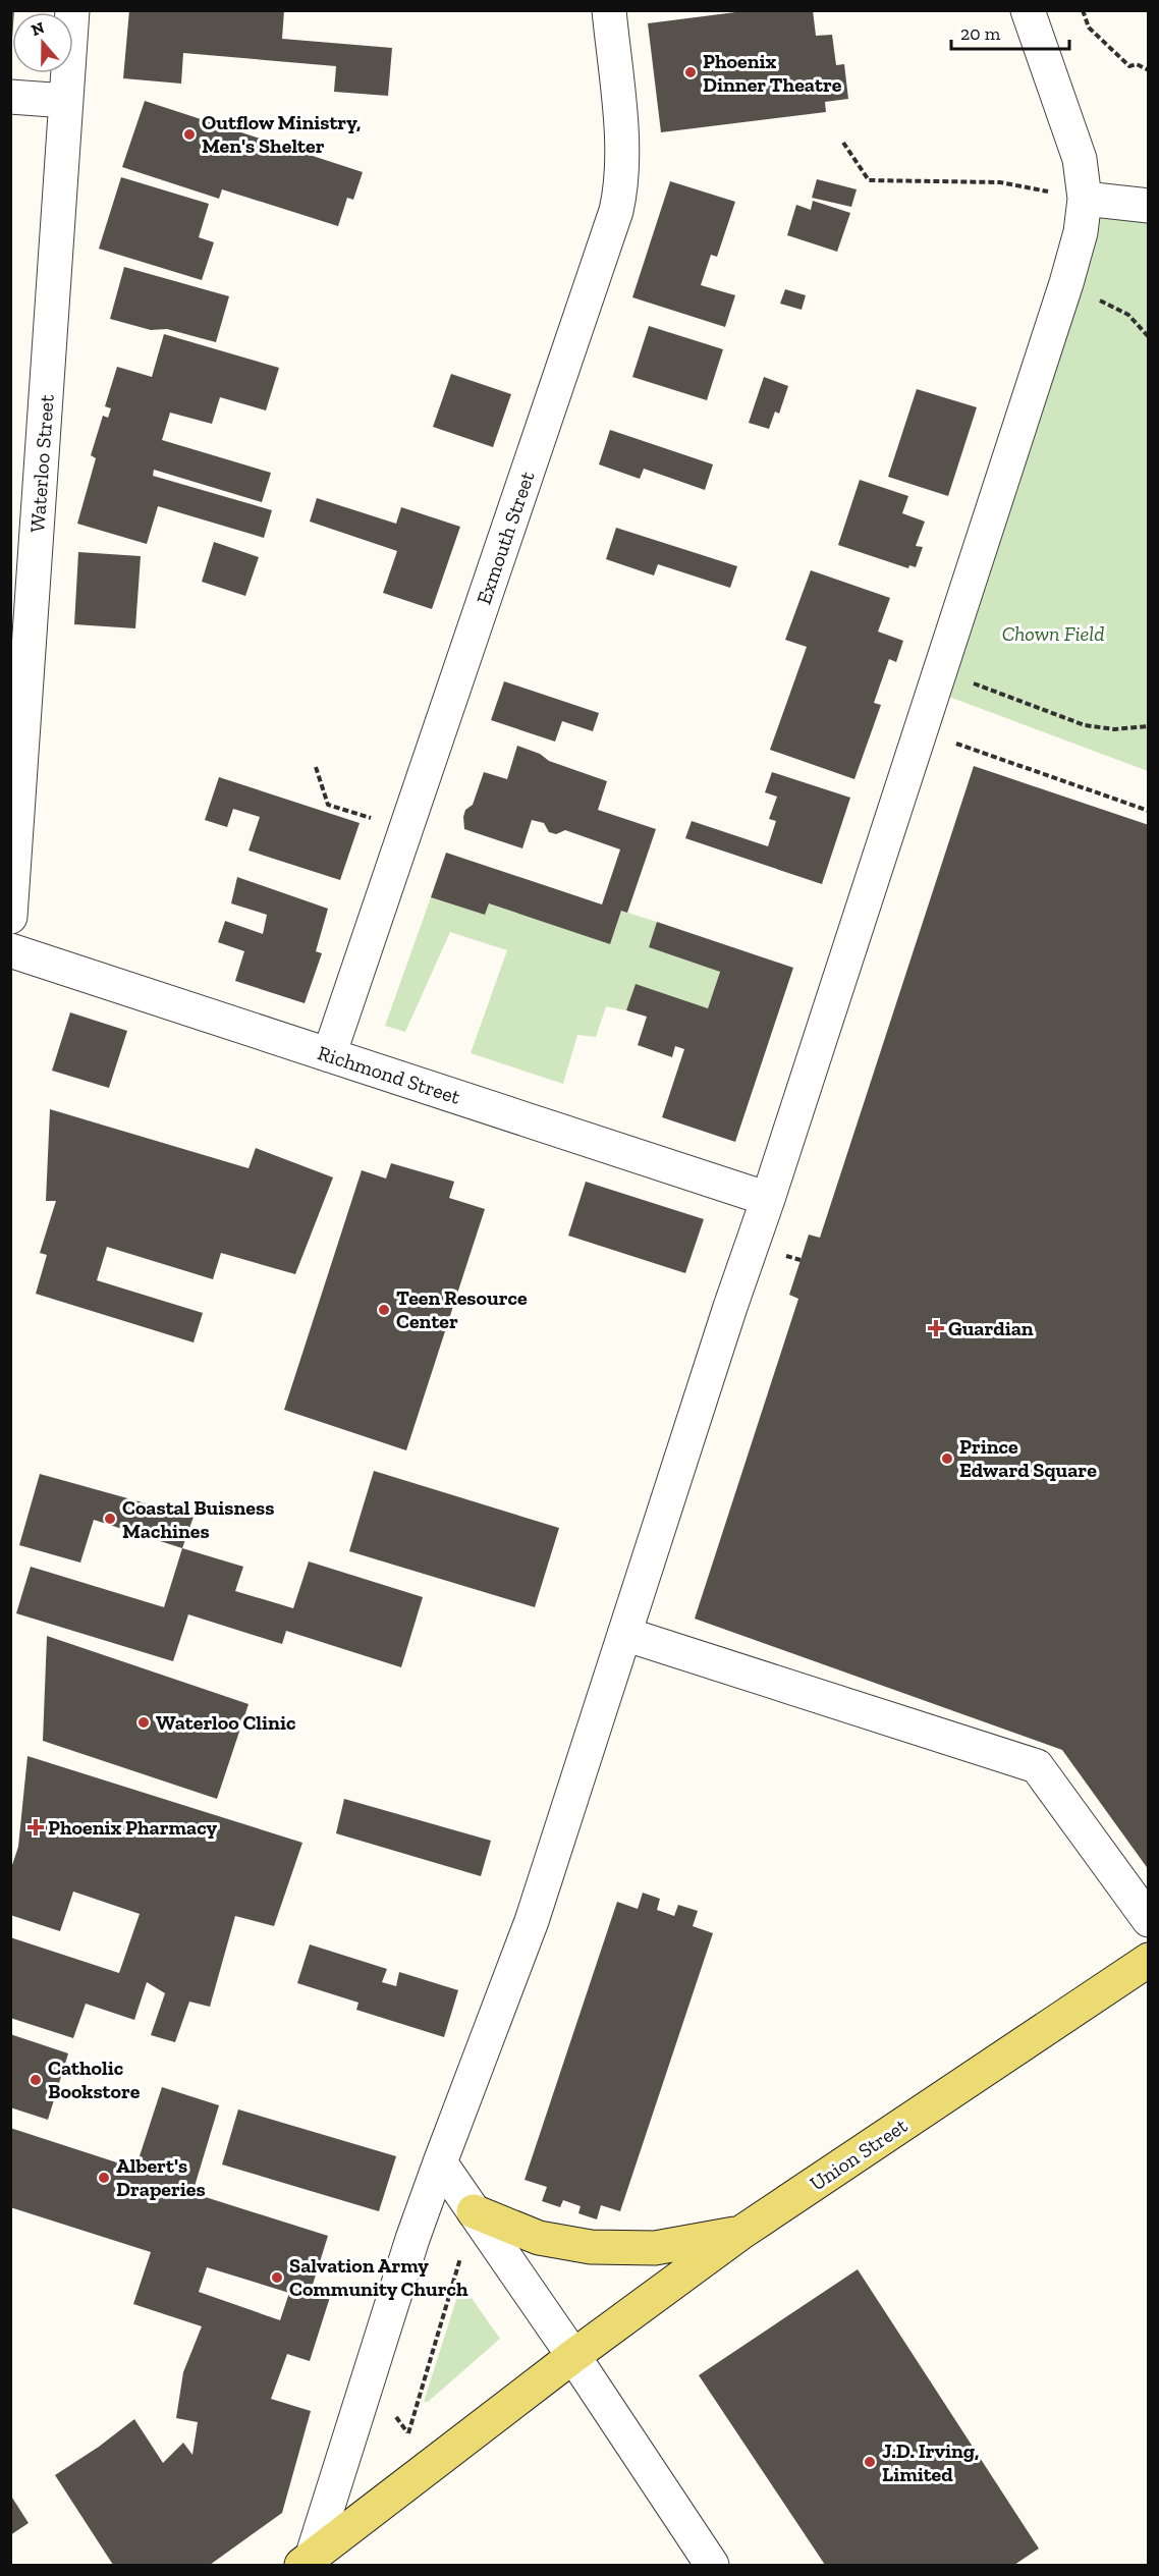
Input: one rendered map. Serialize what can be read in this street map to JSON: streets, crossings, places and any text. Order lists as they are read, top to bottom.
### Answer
{
  "streets": {
    "main road": ["Union Street"],
    "street": ["Waterloo Street", "Exmouth Street", "Richmond Street"]
  },
  "crossings": [
    ["Exmouth Street", "Richmond Street"]
  ],
  "parks": ["Chown Field"],
  "places": {
    "other": [
      "Phoenix Dinner Theatre",
      "Outflow Ministry, Men's Shelter",
      "Teen Resource Center",
      "Prince Edward Square",
      "Coastal Buisness Machines",
      "Waterloo Clinic",
      "Catholic Bookstore",
      "Albert's Draperies",
      "Salvation Army Community Church",
      "J.D. Irving, Limited"
    ],
    "health": ["Guardian", "Phoenix Pharmacy"]
  },
  "scale_bar": "20 m",
  "north": "top"
}
